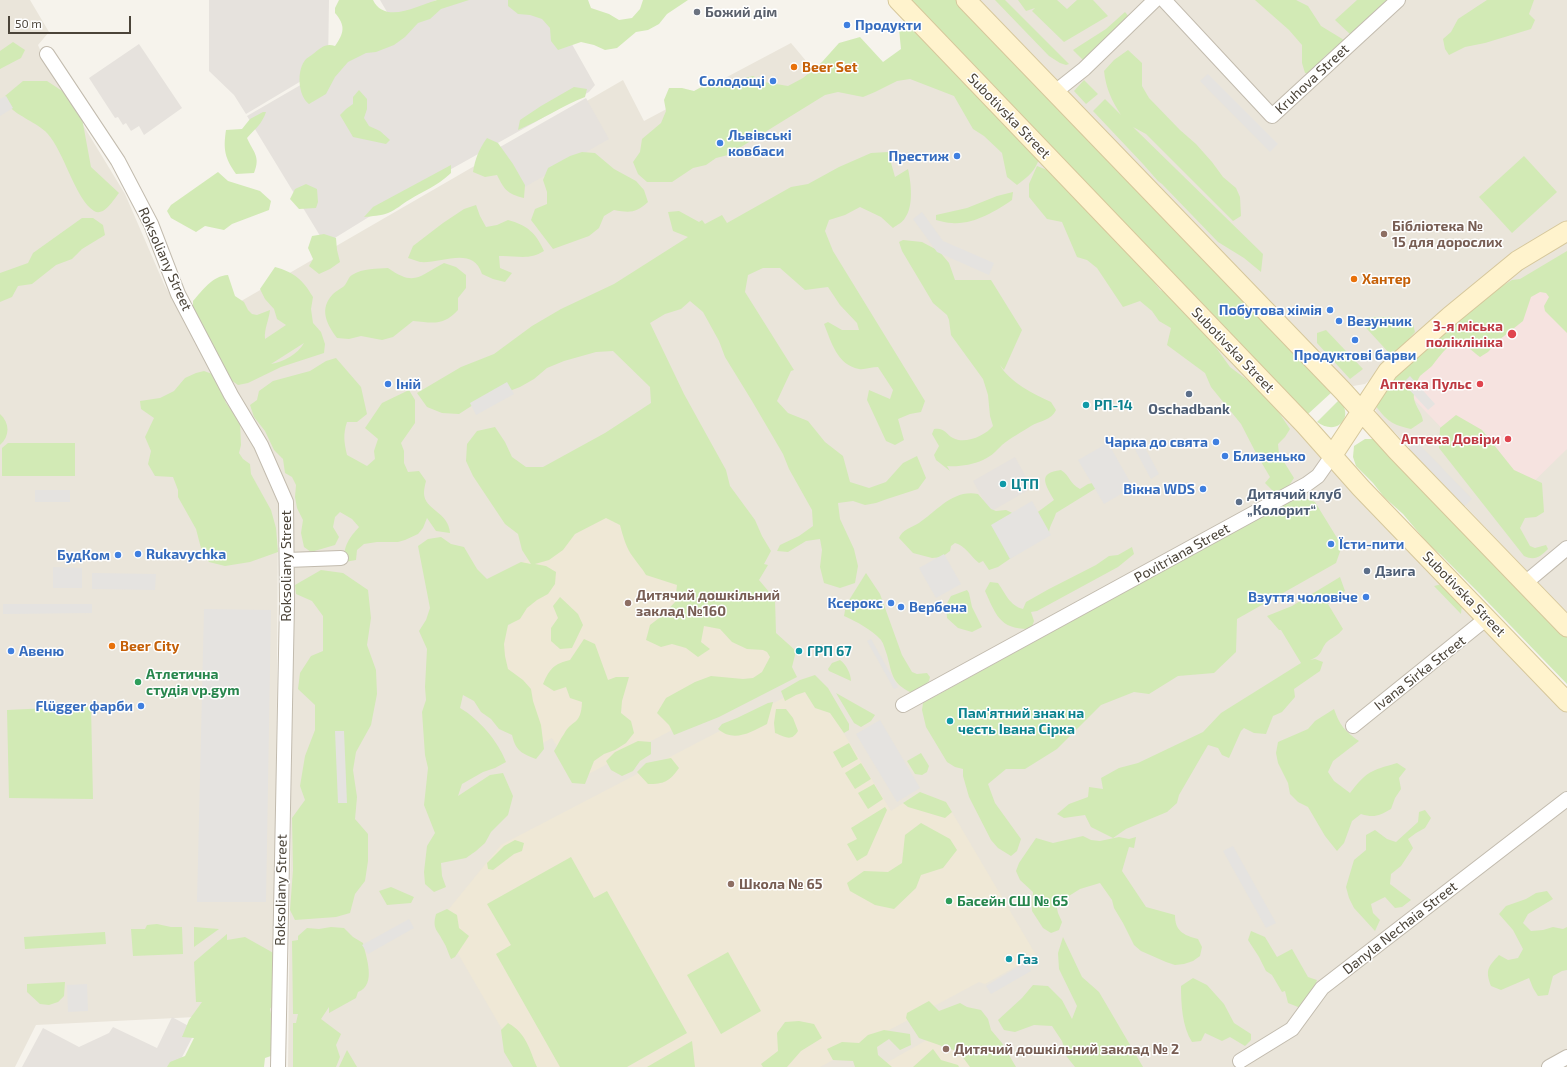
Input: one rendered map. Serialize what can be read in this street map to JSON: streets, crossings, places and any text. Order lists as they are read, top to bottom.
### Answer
{
  "streets": {
    "street": [
      "Kruhova Street",
      "Subotivska Street",
      "Roksoliany Street",
      "Povitriana Street",
      "Ivana Sirka Street",
      "Danyla Nechaia Street"
    ]
  },
  "crossings": [
    ["Subotivska Street", "Povitriana Street"],
    ["Subotivska Street", "Ivana Sirka Street"]
  ],
  "places": [
    "Божий дім",
    "Продукти",
    "Beer Set",
    "Солодощі",
    "Львівські ковбаси",
    "Престиж",
    "Бібліотека № 15 для дорослих",
    "Хантер",
    "Побутова хімія",
    "Везунчик",
    "3-я міська поліклініка",
    "Продуктові барви",
    "Іній",
    "Аптека Пульс",
    "Oschadbank",
    "РП-14",
    "Аптека Довіри",
    "Чарка до свята",
    "Близенько",
    "ЦТП",
    "Вікна WDS",
    "Дитячий клуб „Колорит“",
    "Їсти-пити",
    "Rukavychka",
    "БудКом",
    "Дзига",
    "Взуття чоловіче",
    "Дитячий дошкільний заклад №160",
    "Ксерокс",
    "Вербена",
    "Beer City",
    "Авеню",
    "ГРП 67",
    "Атлетична студія vp.gym",
    "Flügger фарби",
    "Пам'ятний знак на честь Івана Сірка",
    "Школа № 65",
    "Басейн СШ № 65",
    "Газ",
    "Дитячий дошкільний заклад № 2"
  ],
  "scale_bar": "50 m"
}
